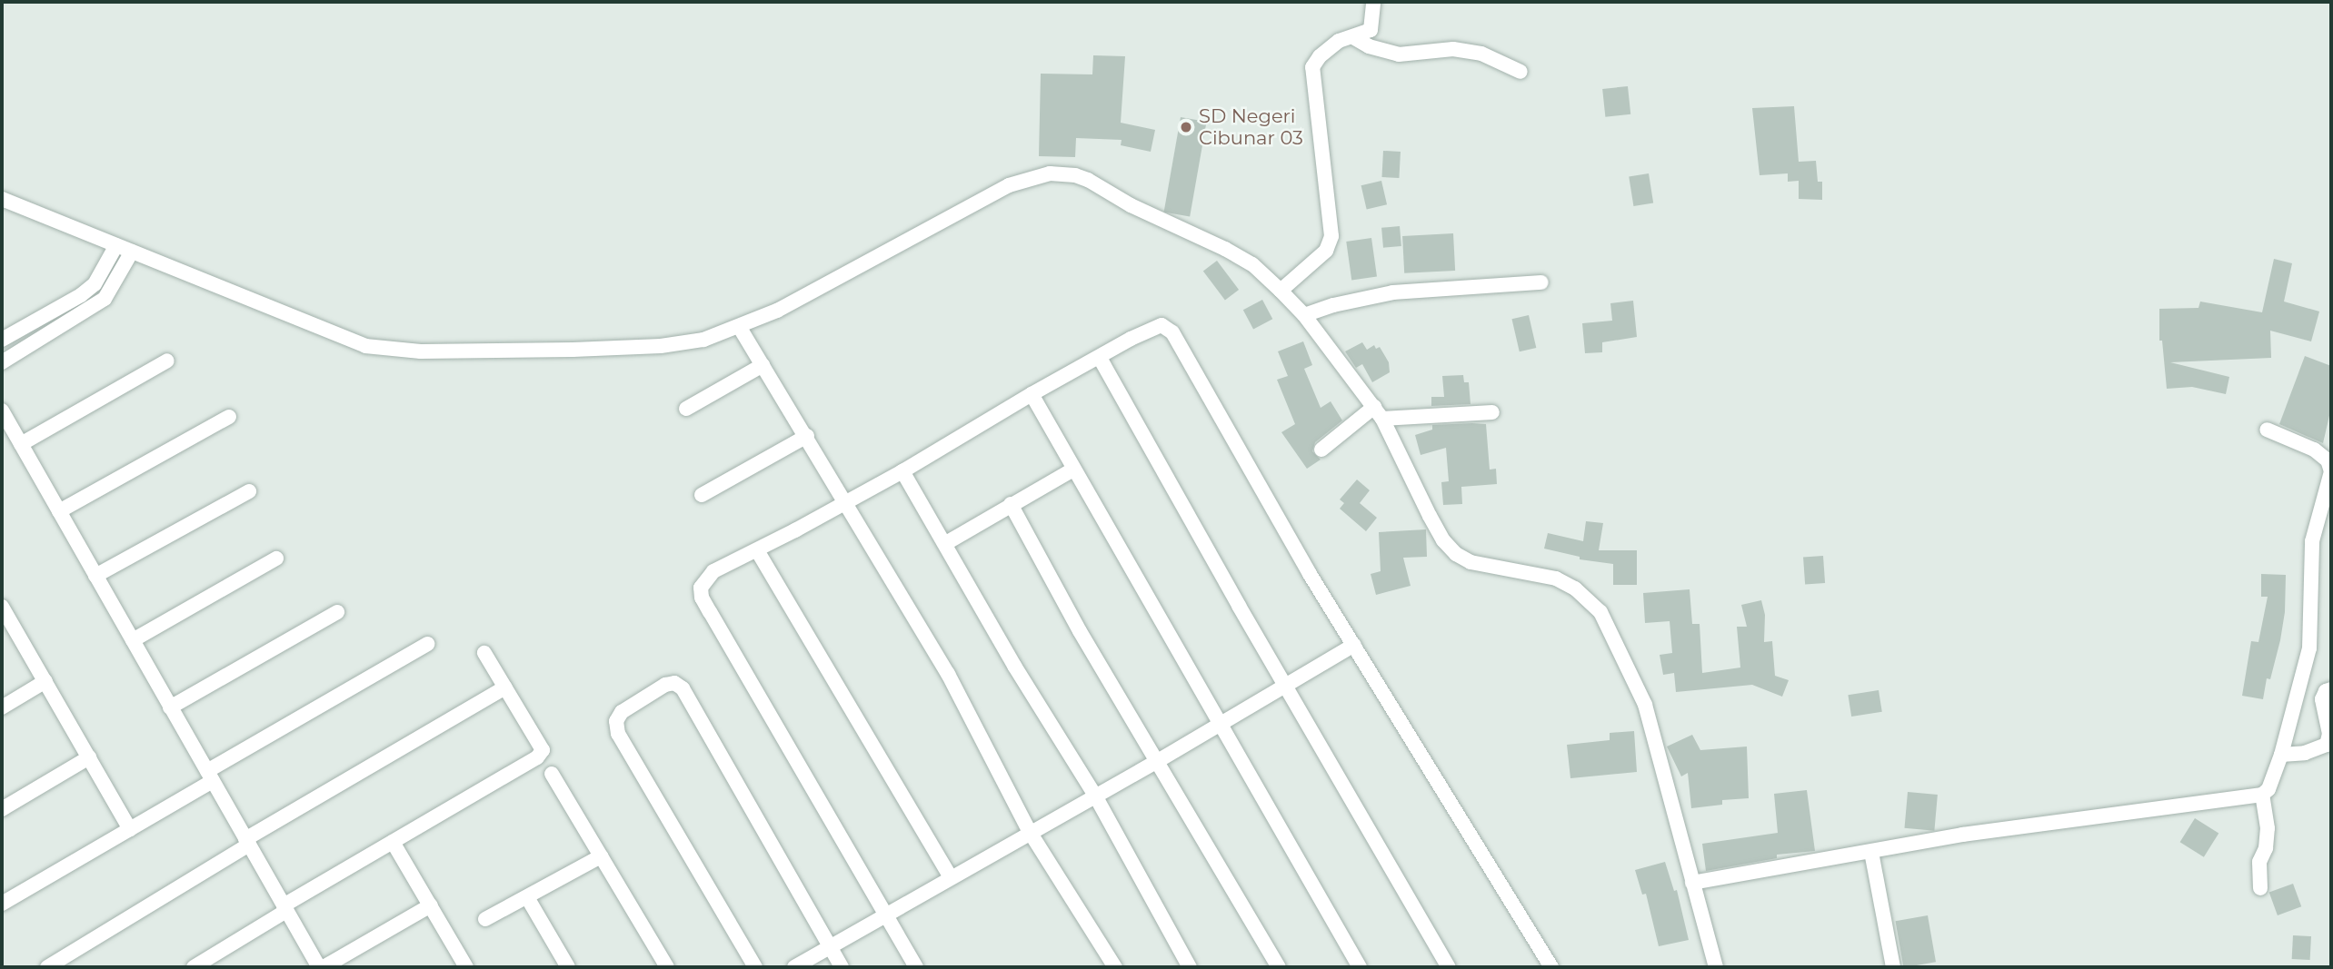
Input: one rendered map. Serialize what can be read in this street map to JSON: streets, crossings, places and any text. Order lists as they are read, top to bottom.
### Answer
{
  "places": ["SD Negeri Cibunar 03"]
}
